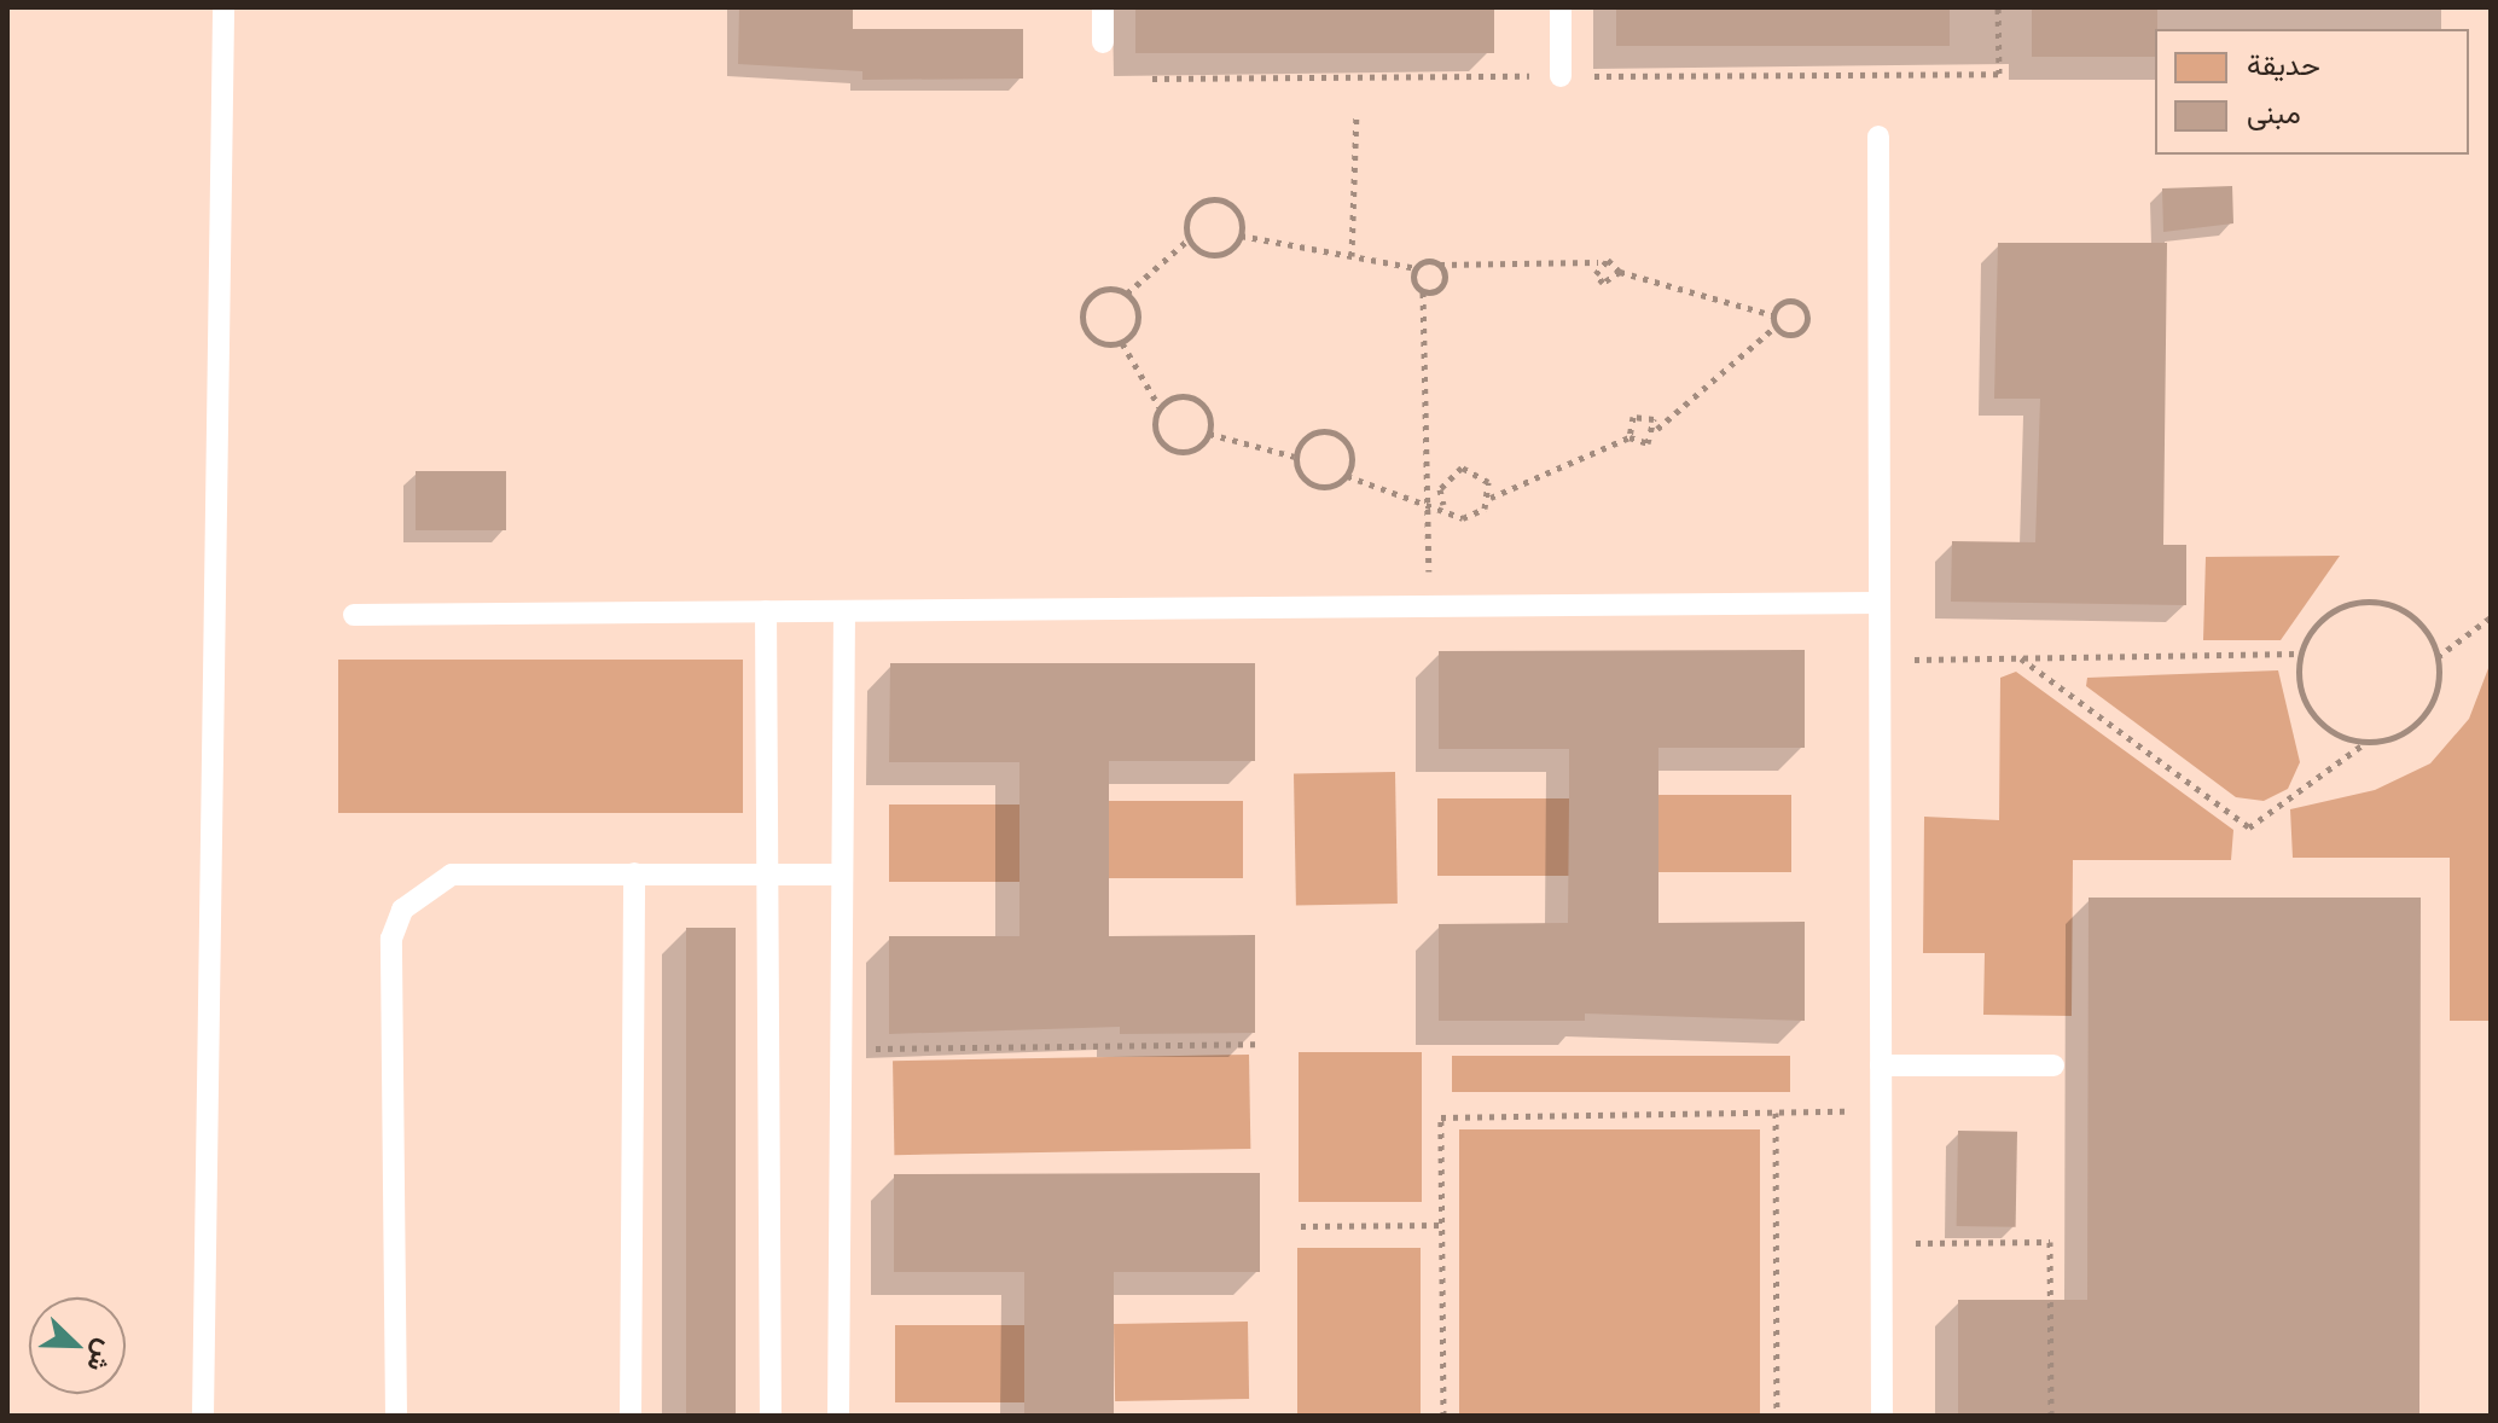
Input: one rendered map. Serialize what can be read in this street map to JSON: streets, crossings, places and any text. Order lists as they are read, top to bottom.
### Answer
{
  "legend": ["حديقة", "مبنى"],
  "north": "bottom right"
}
